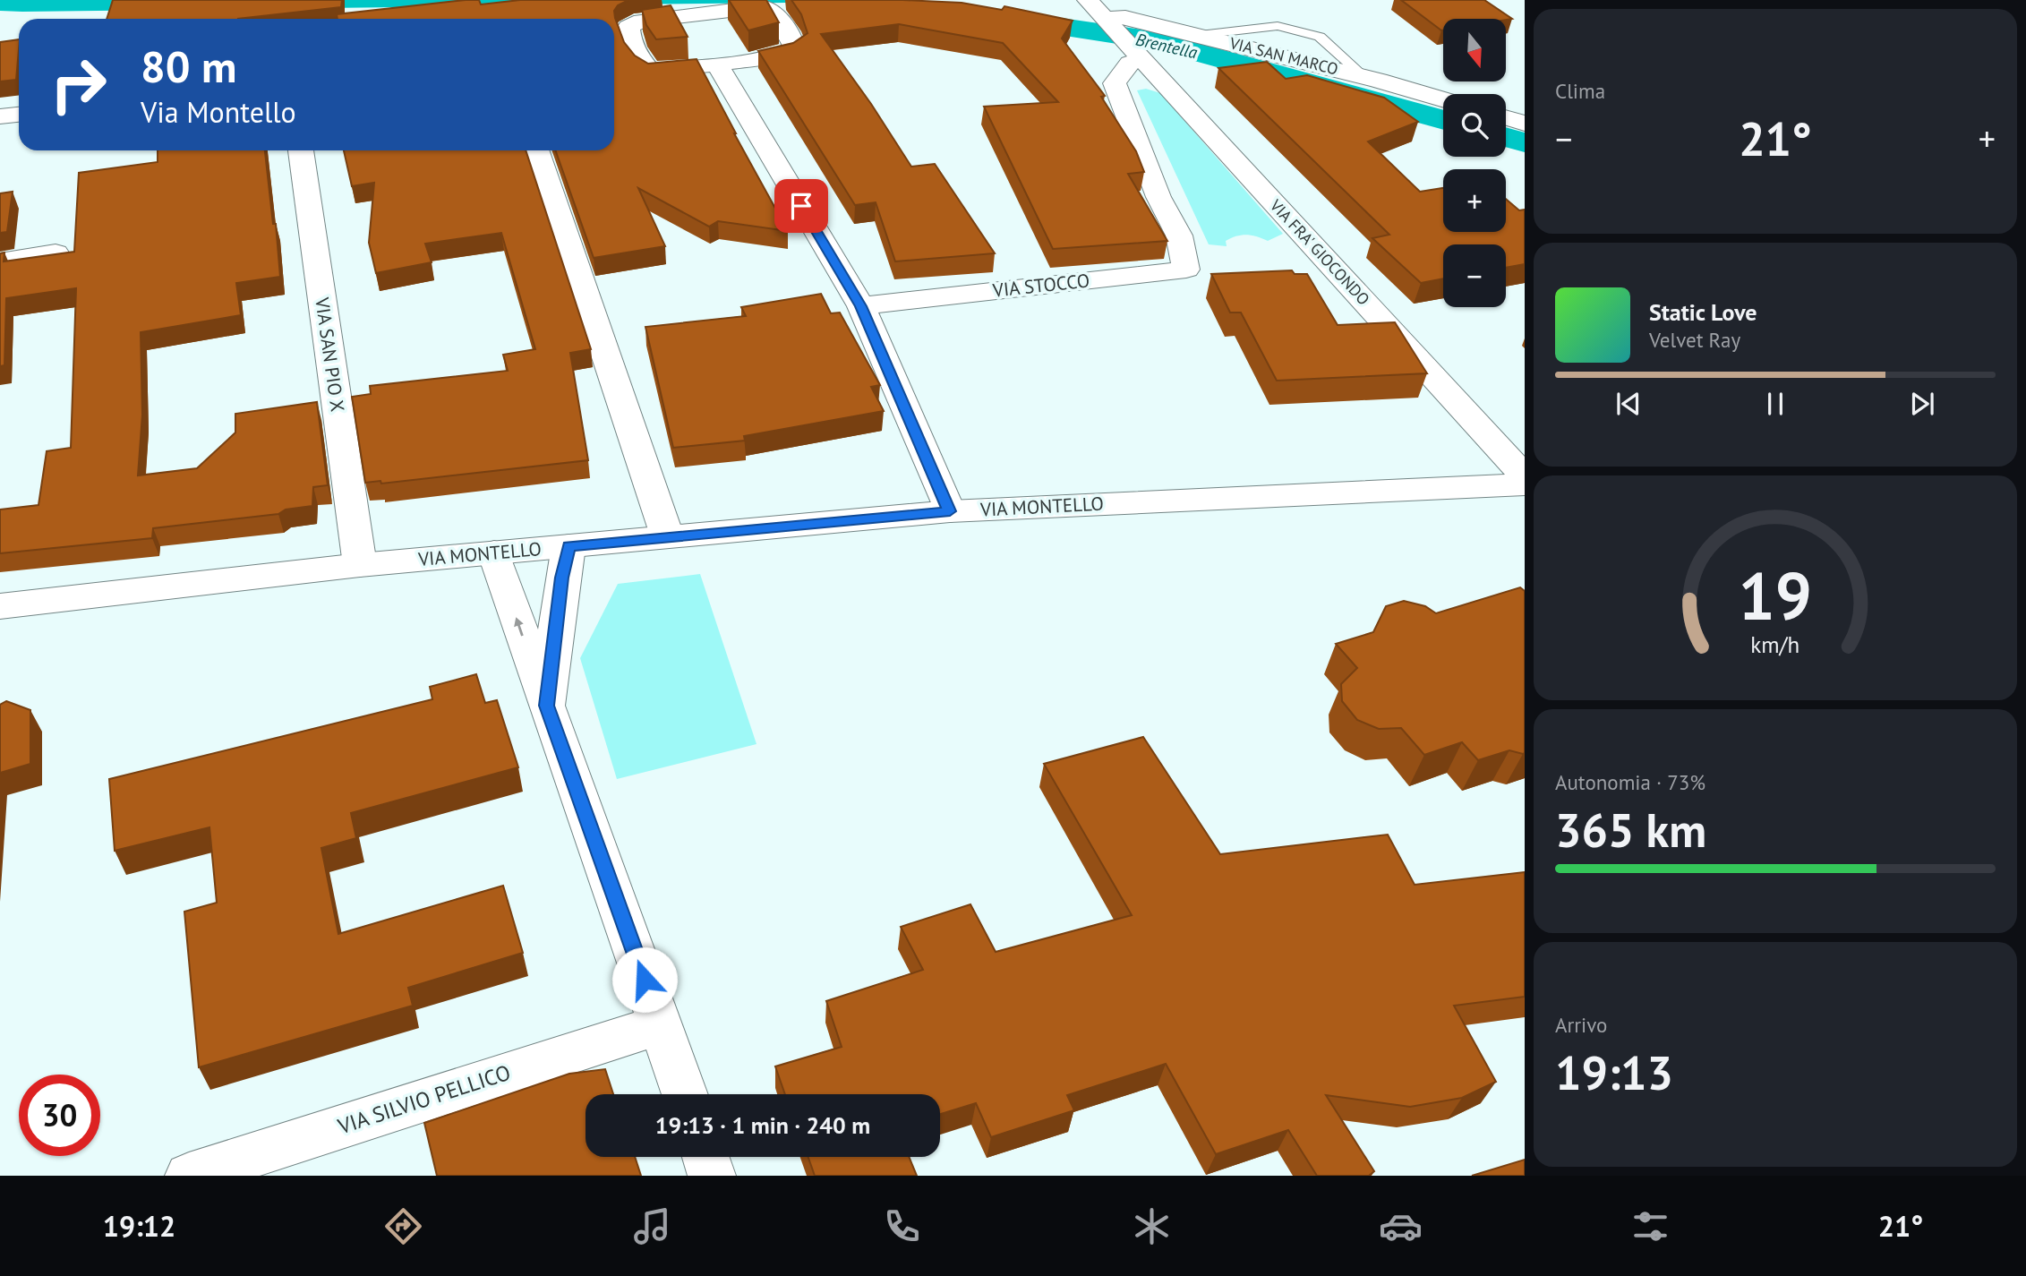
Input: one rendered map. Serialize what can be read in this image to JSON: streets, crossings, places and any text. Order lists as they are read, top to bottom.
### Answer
{
  "streets": {
    "street": [
      "VIA SAN MARCO",
      "VIA FRA' GIOCONDO",
      "VIA STOCCO",
      "VIA SAN PIO X",
      "VIA MONTELLO",
      "VIA SILVIO PELLICO"
    ]
  },
  "crossings": [
    ["VIA SAN MARCO", "VIA FRA' GIOCONDO"],
    ["VIA FRA' GIOCONDO", "VIA STOCCO"],
    ["VIA SAN PIO X", "VIA MONTELLO"]
  ],
  "water": ["Brentella"],
  "north": "bottom",
  "page": {
    "tile": [
      "Clima",
      ["Autonomia · 73%", "365 km"],
      ["Arrivo", "19:13"]
    ],
    "map_buttons": ["+", "−"],
    "turn": ["80 m", "Via Montello"],
    "heat": ["−", "21°", "+"],
    "song": ["Static Love", "Velvet Ray"],
    "limit": "30",
    "trip": "19:13 · 1 min · 240 m",
    "tabs": ["19:12", "21°"],
    "gauge": ["19", "km/h"]
  }
}
